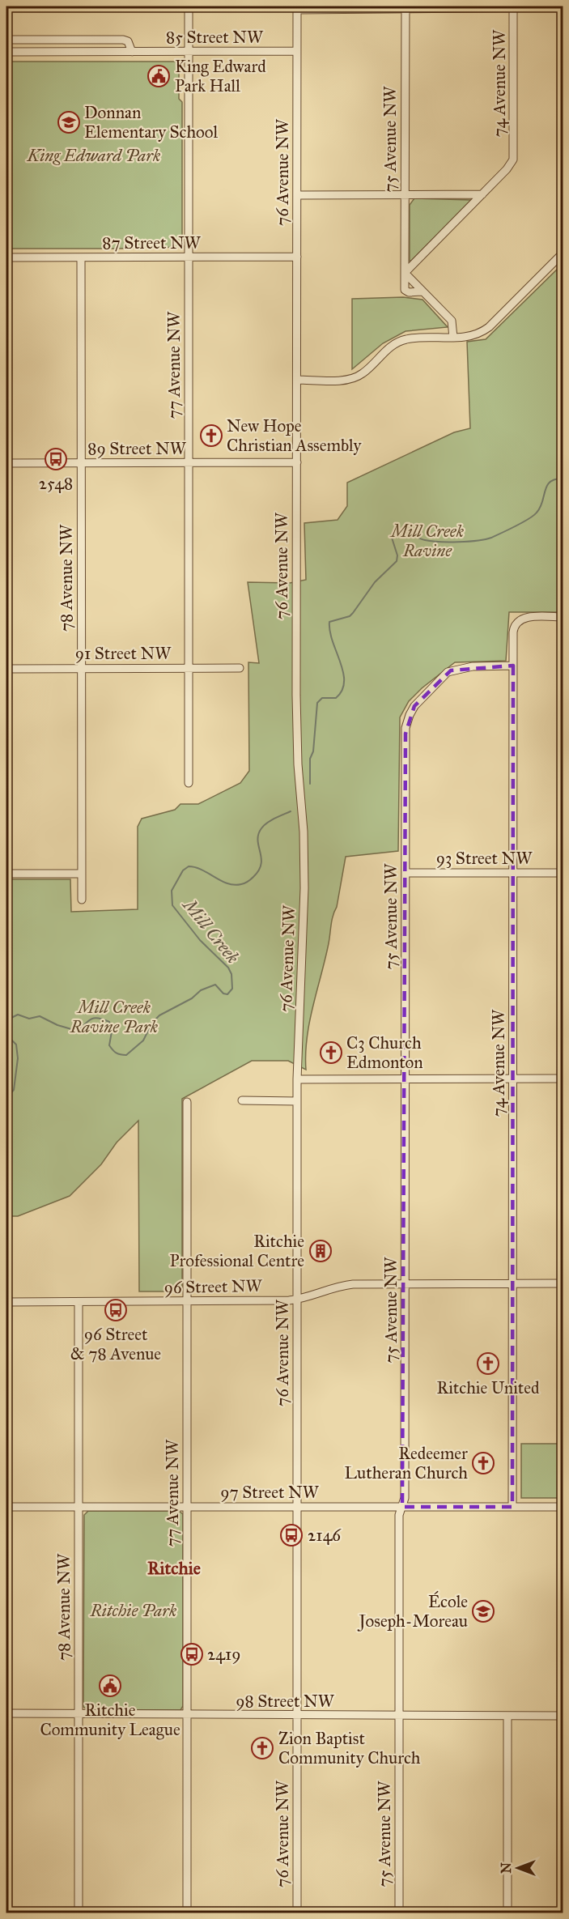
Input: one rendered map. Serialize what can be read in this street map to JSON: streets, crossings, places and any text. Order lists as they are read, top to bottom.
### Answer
{
  "streets": {
    "street": [
      "85 Street NW",
      "74 Avenue NW",
      "75 Avenue NW",
      "76 Avenue NW",
      "87 Street NW",
      "77 Avenue NW",
      "89 Street NW",
      "78 Avenue NW",
      "91 Street NW",
      "93 Street NW",
      "96 Street NW",
      "97 Street NW",
      "98 Street NW"
    ]
  },
  "crossings": [
    ["85 Street NW", "76 Avenue NW"],
    ["85 Street NW", "77 Avenue NW"],
    ["74 Avenue NW", "75 Avenue NW"],
    ["74 Avenue NW", "93 Street NW"],
    ["74 Avenue NW", "96 Street NW"],
    ["74 Avenue NW", "97 Street NW"],
    ["75 Avenue NW", "93 Street NW"],
    ["75 Avenue NW", "96 Street NW"],
    ["75 Avenue NW", "97 Street NW"],
    ["75 Avenue NW", "98 Street NW"],
    ["76 Avenue NW", "87 Street NW"],
    ["76 Avenue NW", "89 Street NW"],
    ["76 Avenue NW", "96 Street NW"],
    ["76 Avenue NW", "97 Street NW"],
    ["76 Avenue NW", "98 Street NW"],
    ["87 Street NW", "77 Avenue NW"],
    ["87 Street NW", "78 Avenue NW"],
    ["77 Avenue NW", "89 Street NW"],
    ["77 Avenue NW", "91 Street NW"],
    ["77 Avenue NW", "96 Street NW"],
    ["77 Avenue NW", "97 Street NW"],
    ["77 Avenue NW", "98 Street NW"],
    ["89 Street NW", "78 Avenue NW"],
    ["78 Avenue NW", "91 Street NW"],
    ["78 Avenue NW", "96 Street NW"],
    ["78 Avenue NW", "97 Street NW"],
    ["78 Avenue NW", "98 Street NW"]
  ],
  "districts": ["Ritchie"],
  "water": ["Mill Creek"],
  "parks": [
    "King Edward Park",
    "Mill Creek Ravine",
    "Mill Creek Ravine Park",
    "Ritchie Park"
  ],
  "places": {
    "public building": ["King Edward Park Hall", "Ritchie Community League"],
    "school or university": ["Donnan Elementary School", "École Joseph-Moreau"],
    "church": [
      "New Hope Christian Assembly",
      "C3 Church Edmonton",
      "Ritchie United",
      "Redeemer Lutheran Church",
      "Zion Baptist Community Church"
    ],
    "bus stop": [
      "2548",
      "96 Street & 78 Avenue",
      "2146",
      "2419"
    ],
    "building": ["Ritchie Professional Centre"]
  },
  "north": "left"
}
